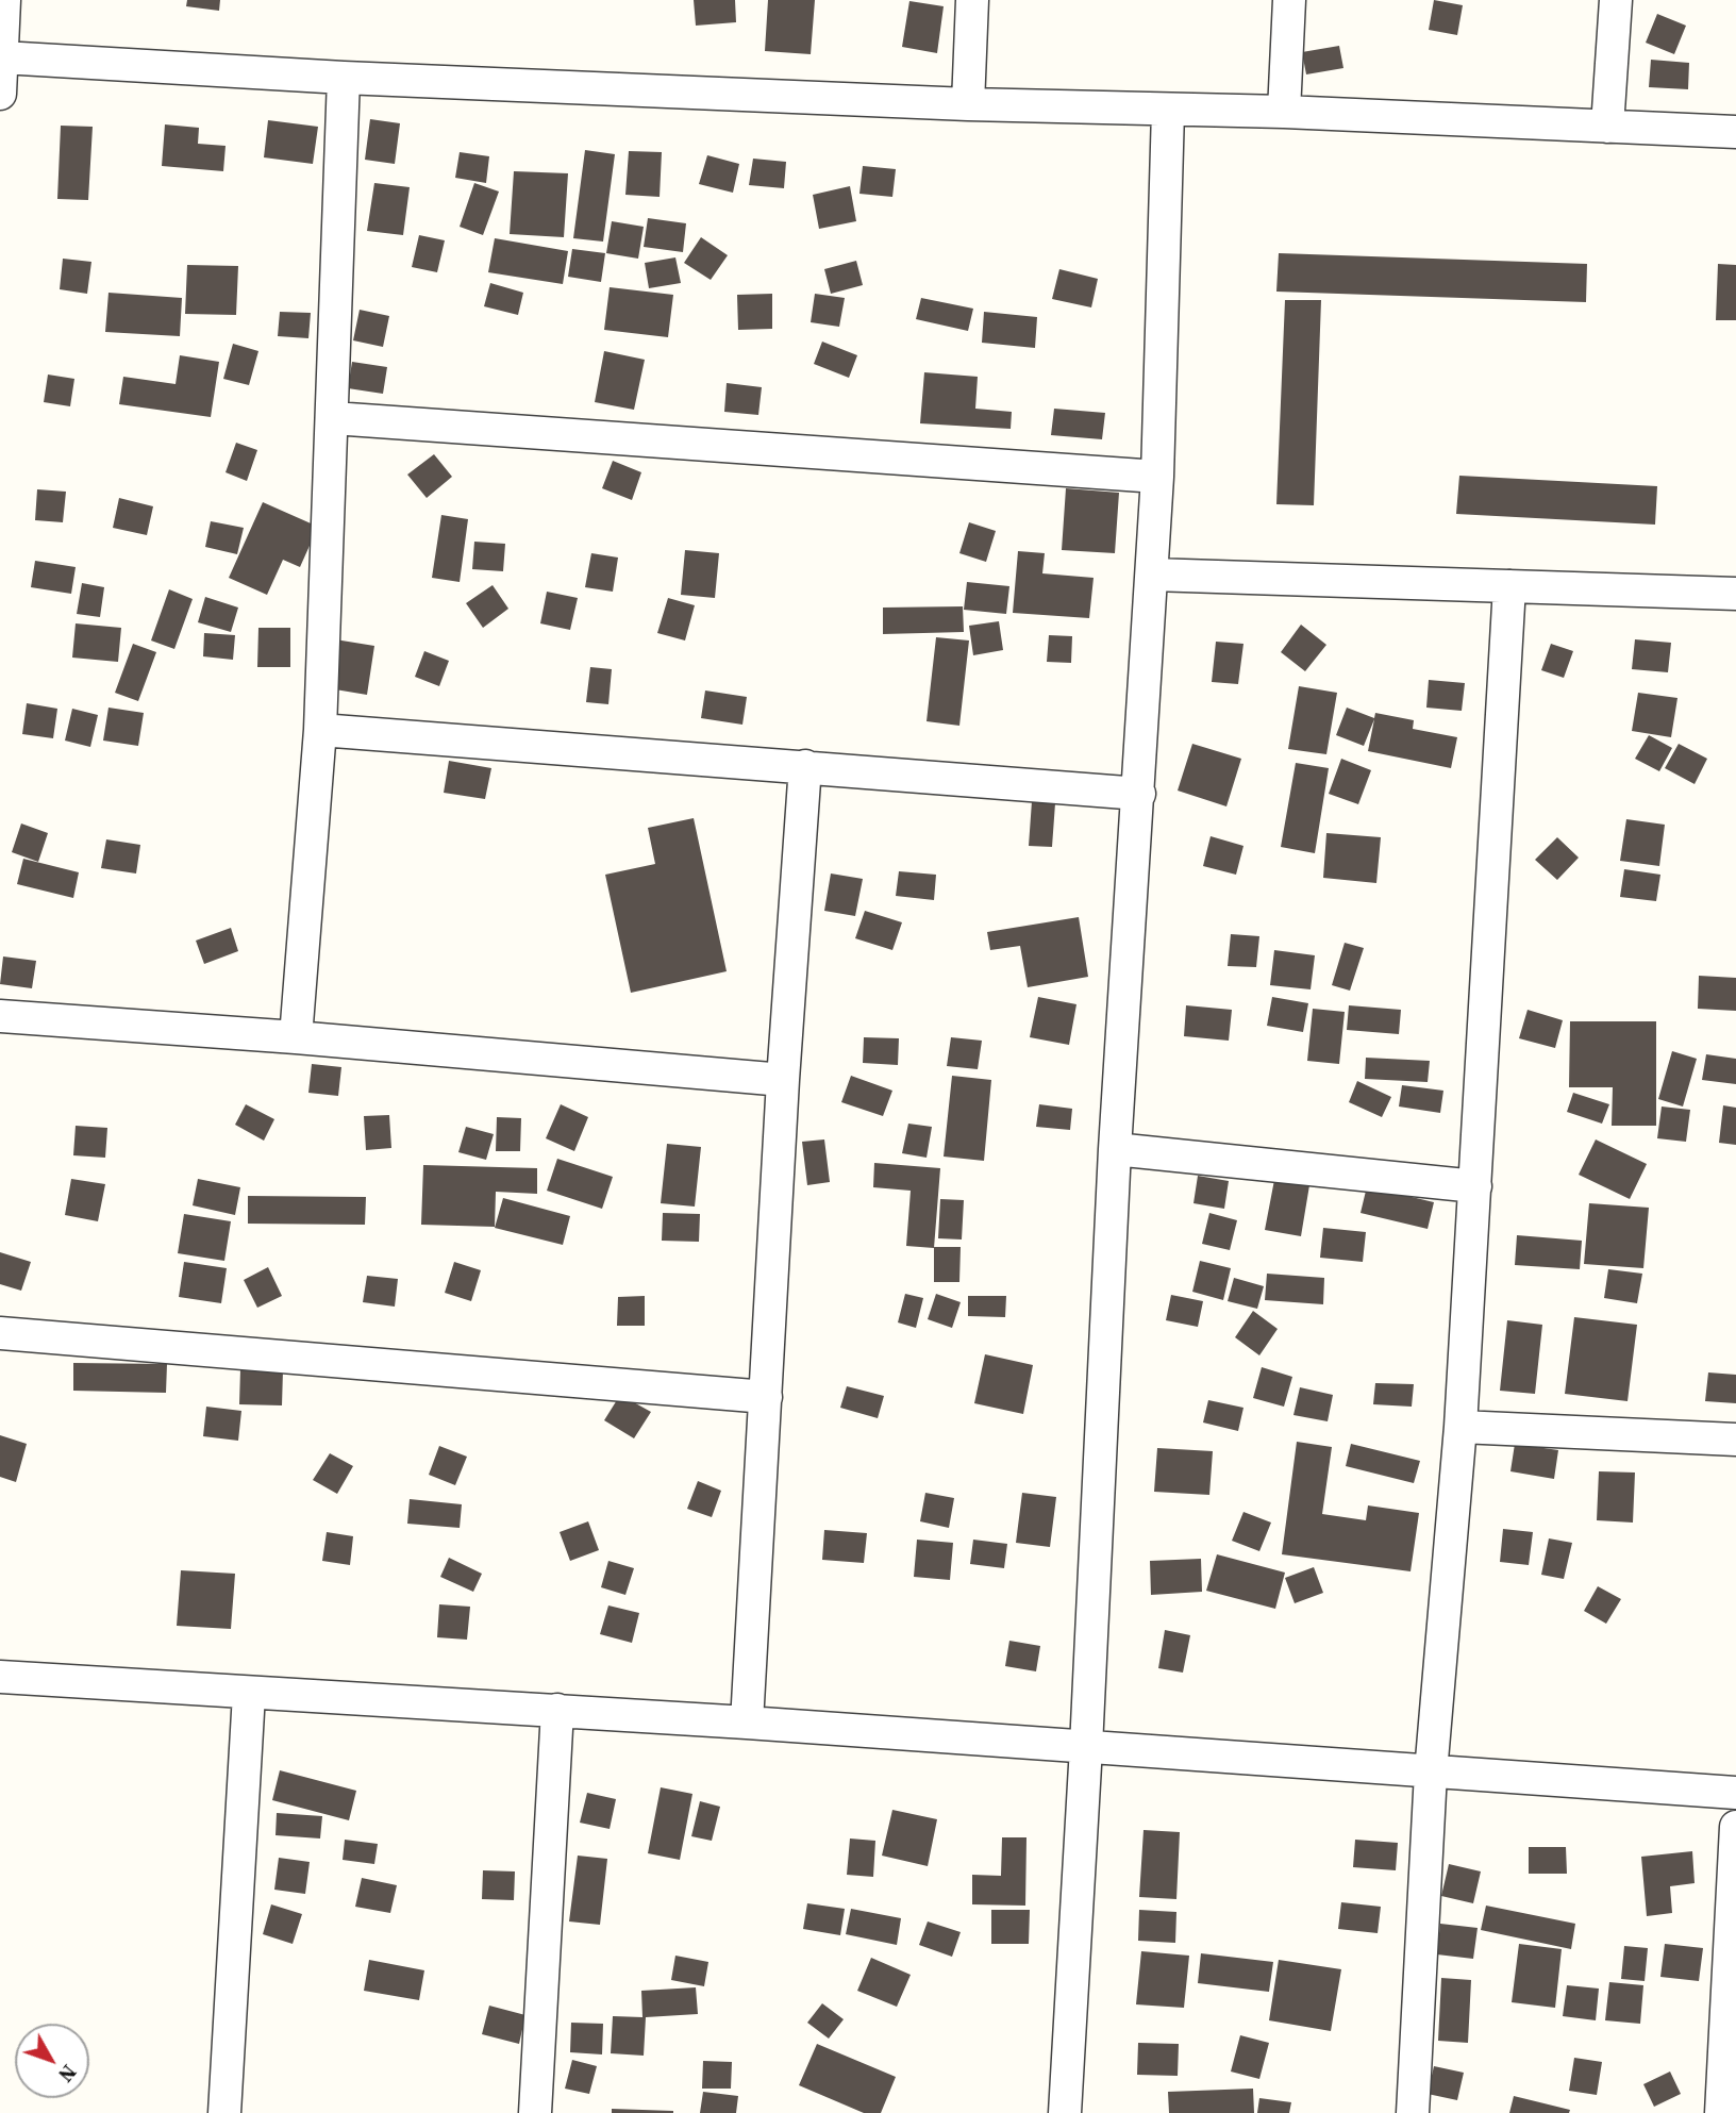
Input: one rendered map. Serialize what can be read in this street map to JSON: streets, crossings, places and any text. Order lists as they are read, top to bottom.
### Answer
{
  "north": "bottom right"
}
